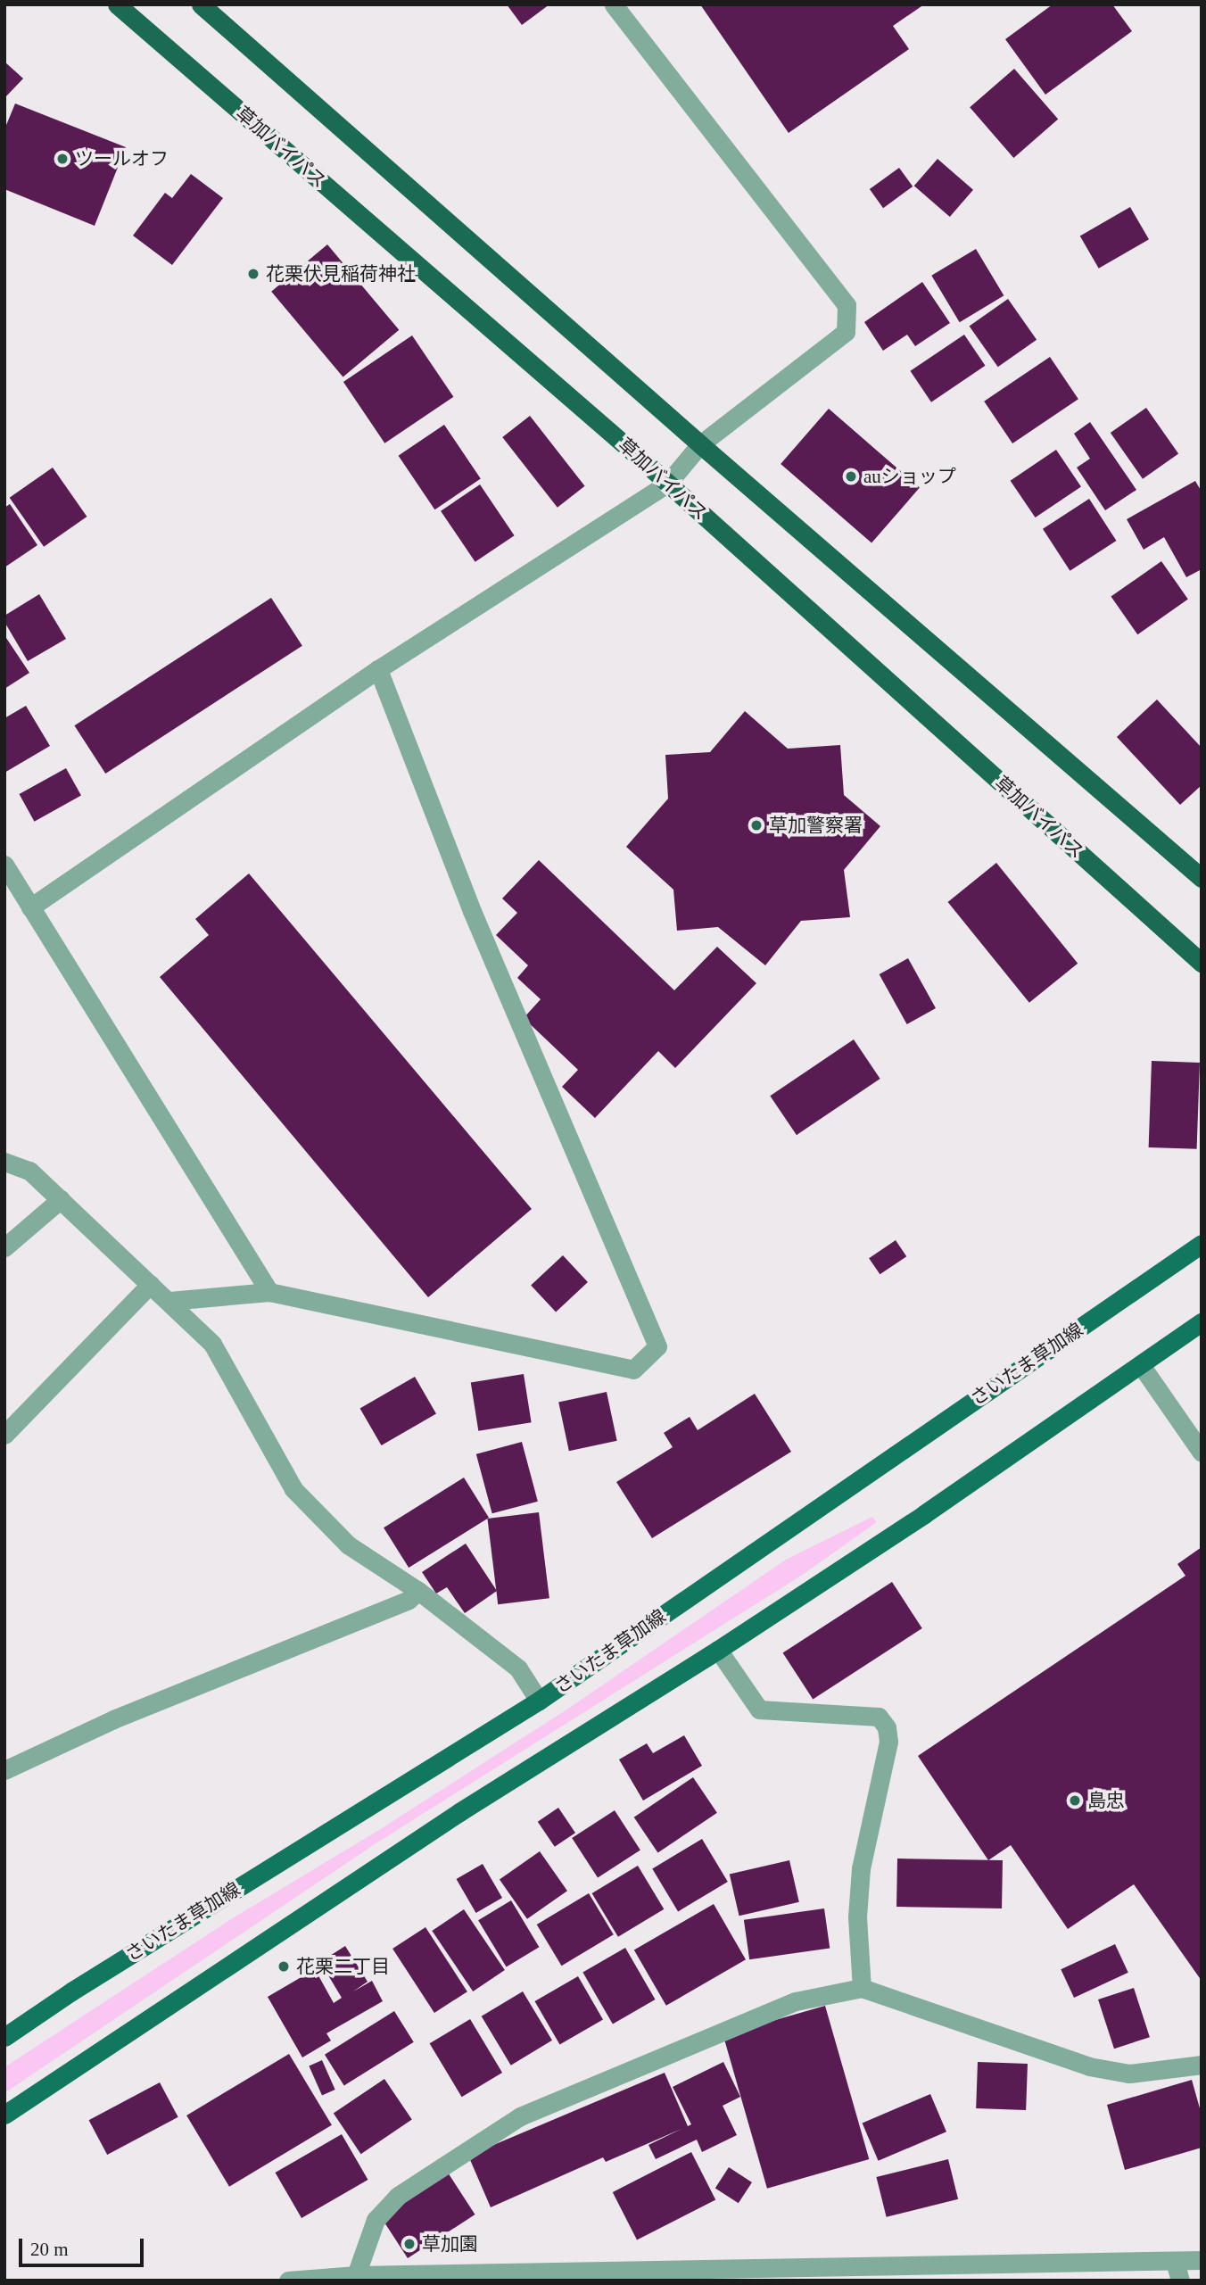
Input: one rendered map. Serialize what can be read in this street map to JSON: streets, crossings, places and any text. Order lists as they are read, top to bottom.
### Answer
{
  "streets": {
    "highway": ["草加バイパス"],
    "main road": ["さいたま草加線"]
  },
  "places": [
    "ツールオフ",
    "花栗伏見稲荷神社",
    "auショップ",
    "草加警察署",
    "島忠",
    "花栗二丁目",
    "草加園"
  ],
  "scale_bar": "20 m"
}
